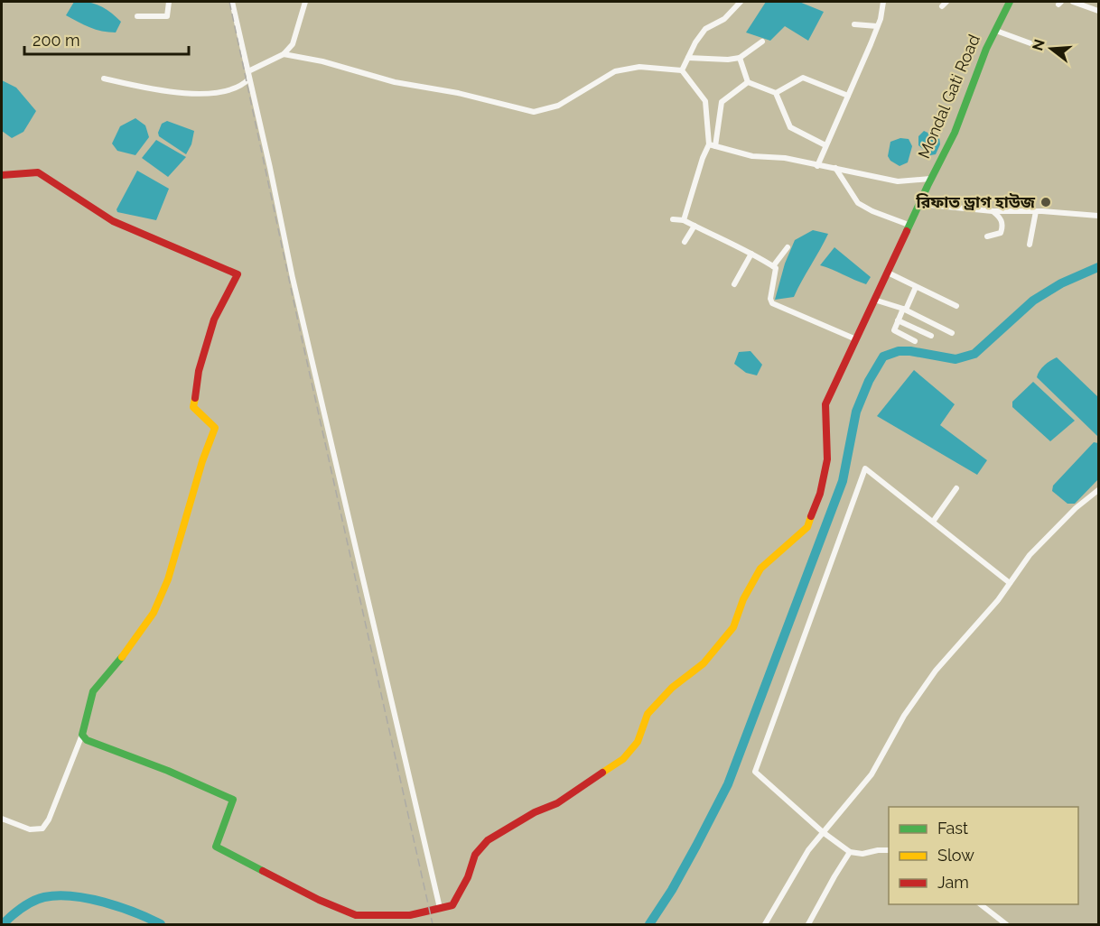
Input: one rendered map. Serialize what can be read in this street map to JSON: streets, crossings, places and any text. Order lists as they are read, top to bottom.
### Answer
{
  "streets": {
    "street": ["Mondal Gati Road"]
  },
  "places": ["রিফাত ড্রাগ হাউজ"],
  "legend": ["Fast", "Slow", "Jam"],
  "scale_bar": "200 m",
  "north": "left"
}
